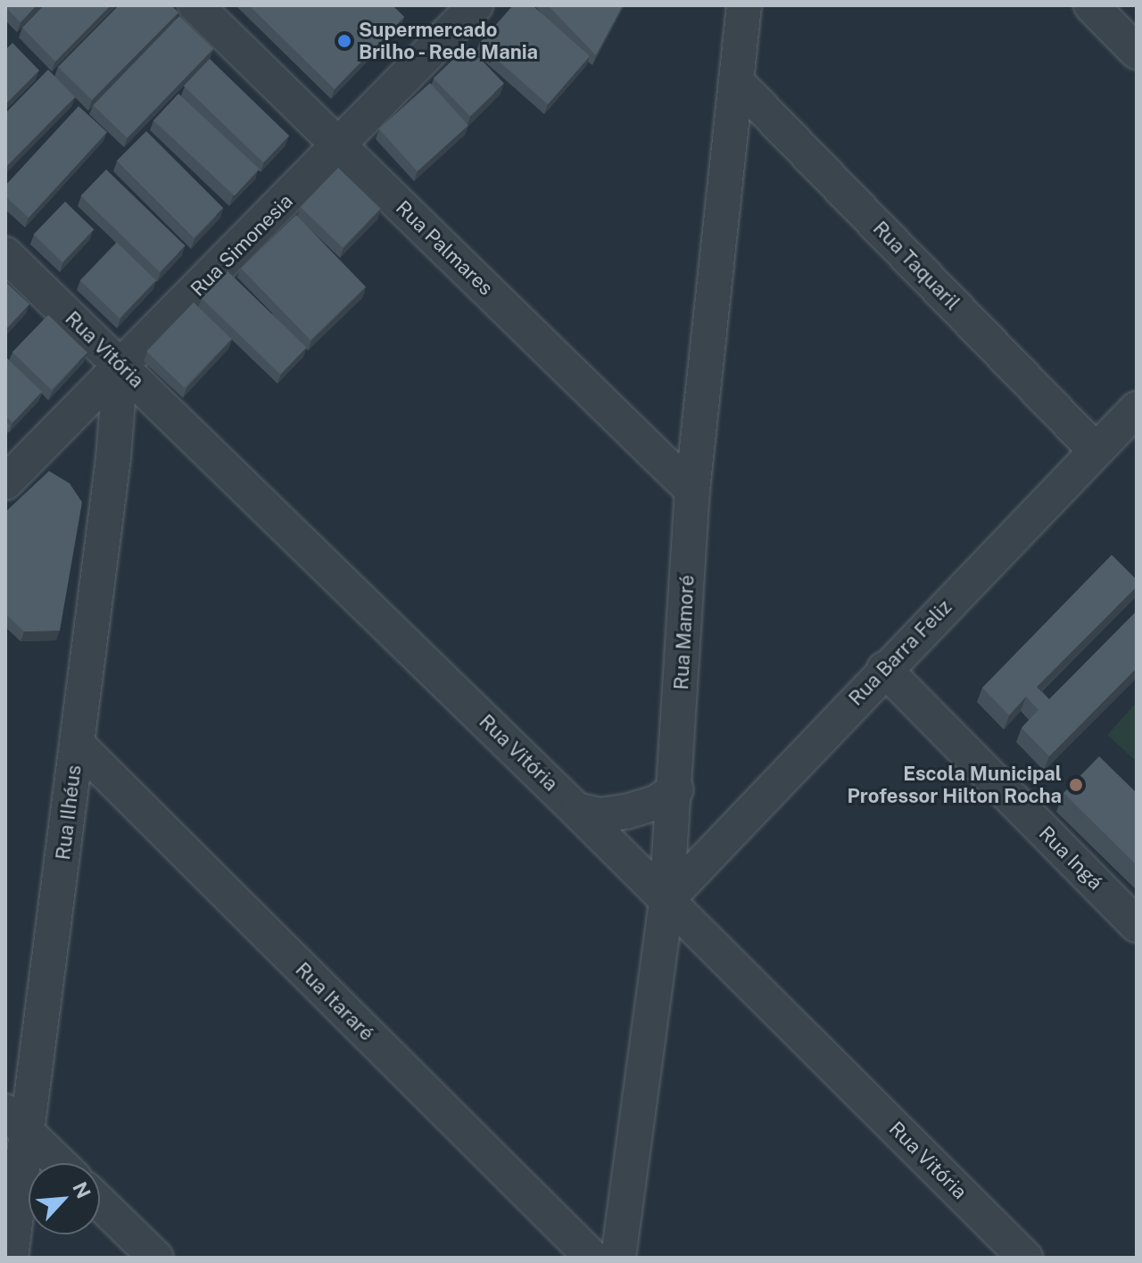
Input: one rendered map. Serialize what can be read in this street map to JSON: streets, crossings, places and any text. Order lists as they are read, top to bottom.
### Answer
{
  "streets": {
    "street": [
      "Rua Simonesia",
      "Rua Palmares",
      "Rua Taquaril",
      "Rua Vitória",
      "Rua Mamoré",
      "Rua Barra Feliz",
      "Rua Ilhéus",
      "Rua Ingá",
      "Rua Itararé"
    ]
  },
  "crossings": [
    ["Rua Simonesia", "Rua Palmares"],
    ["Rua Simonesia", "Rua Vitória"],
    ["Rua Simonesia", "Rua Ilhéus"],
    ["Rua Palmares", "Rua Mamoré"],
    ["Rua Taquaril", "Rua Mamoré"],
    ["Rua Taquaril", "Rua Barra Feliz"],
    ["Rua Vitória", "Rua Mamoré"],
    ["Rua Vitória", "Rua Barra Feliz"],
    ["Rua Vitória", "Rua Ilhéus"],
    ["Rua Mamoré", "Rua Barra Feliz"],
    ["Rua Barra Feliz", "Rua Ingá"],
    ["Rua Ilhéus", "Rua Itararé"]
  ],
  "places": ["Supermercado Brilho - Rede Mania", "Escola Municipal Professor Hilton Rocha"],
  "north": "top right"
}
